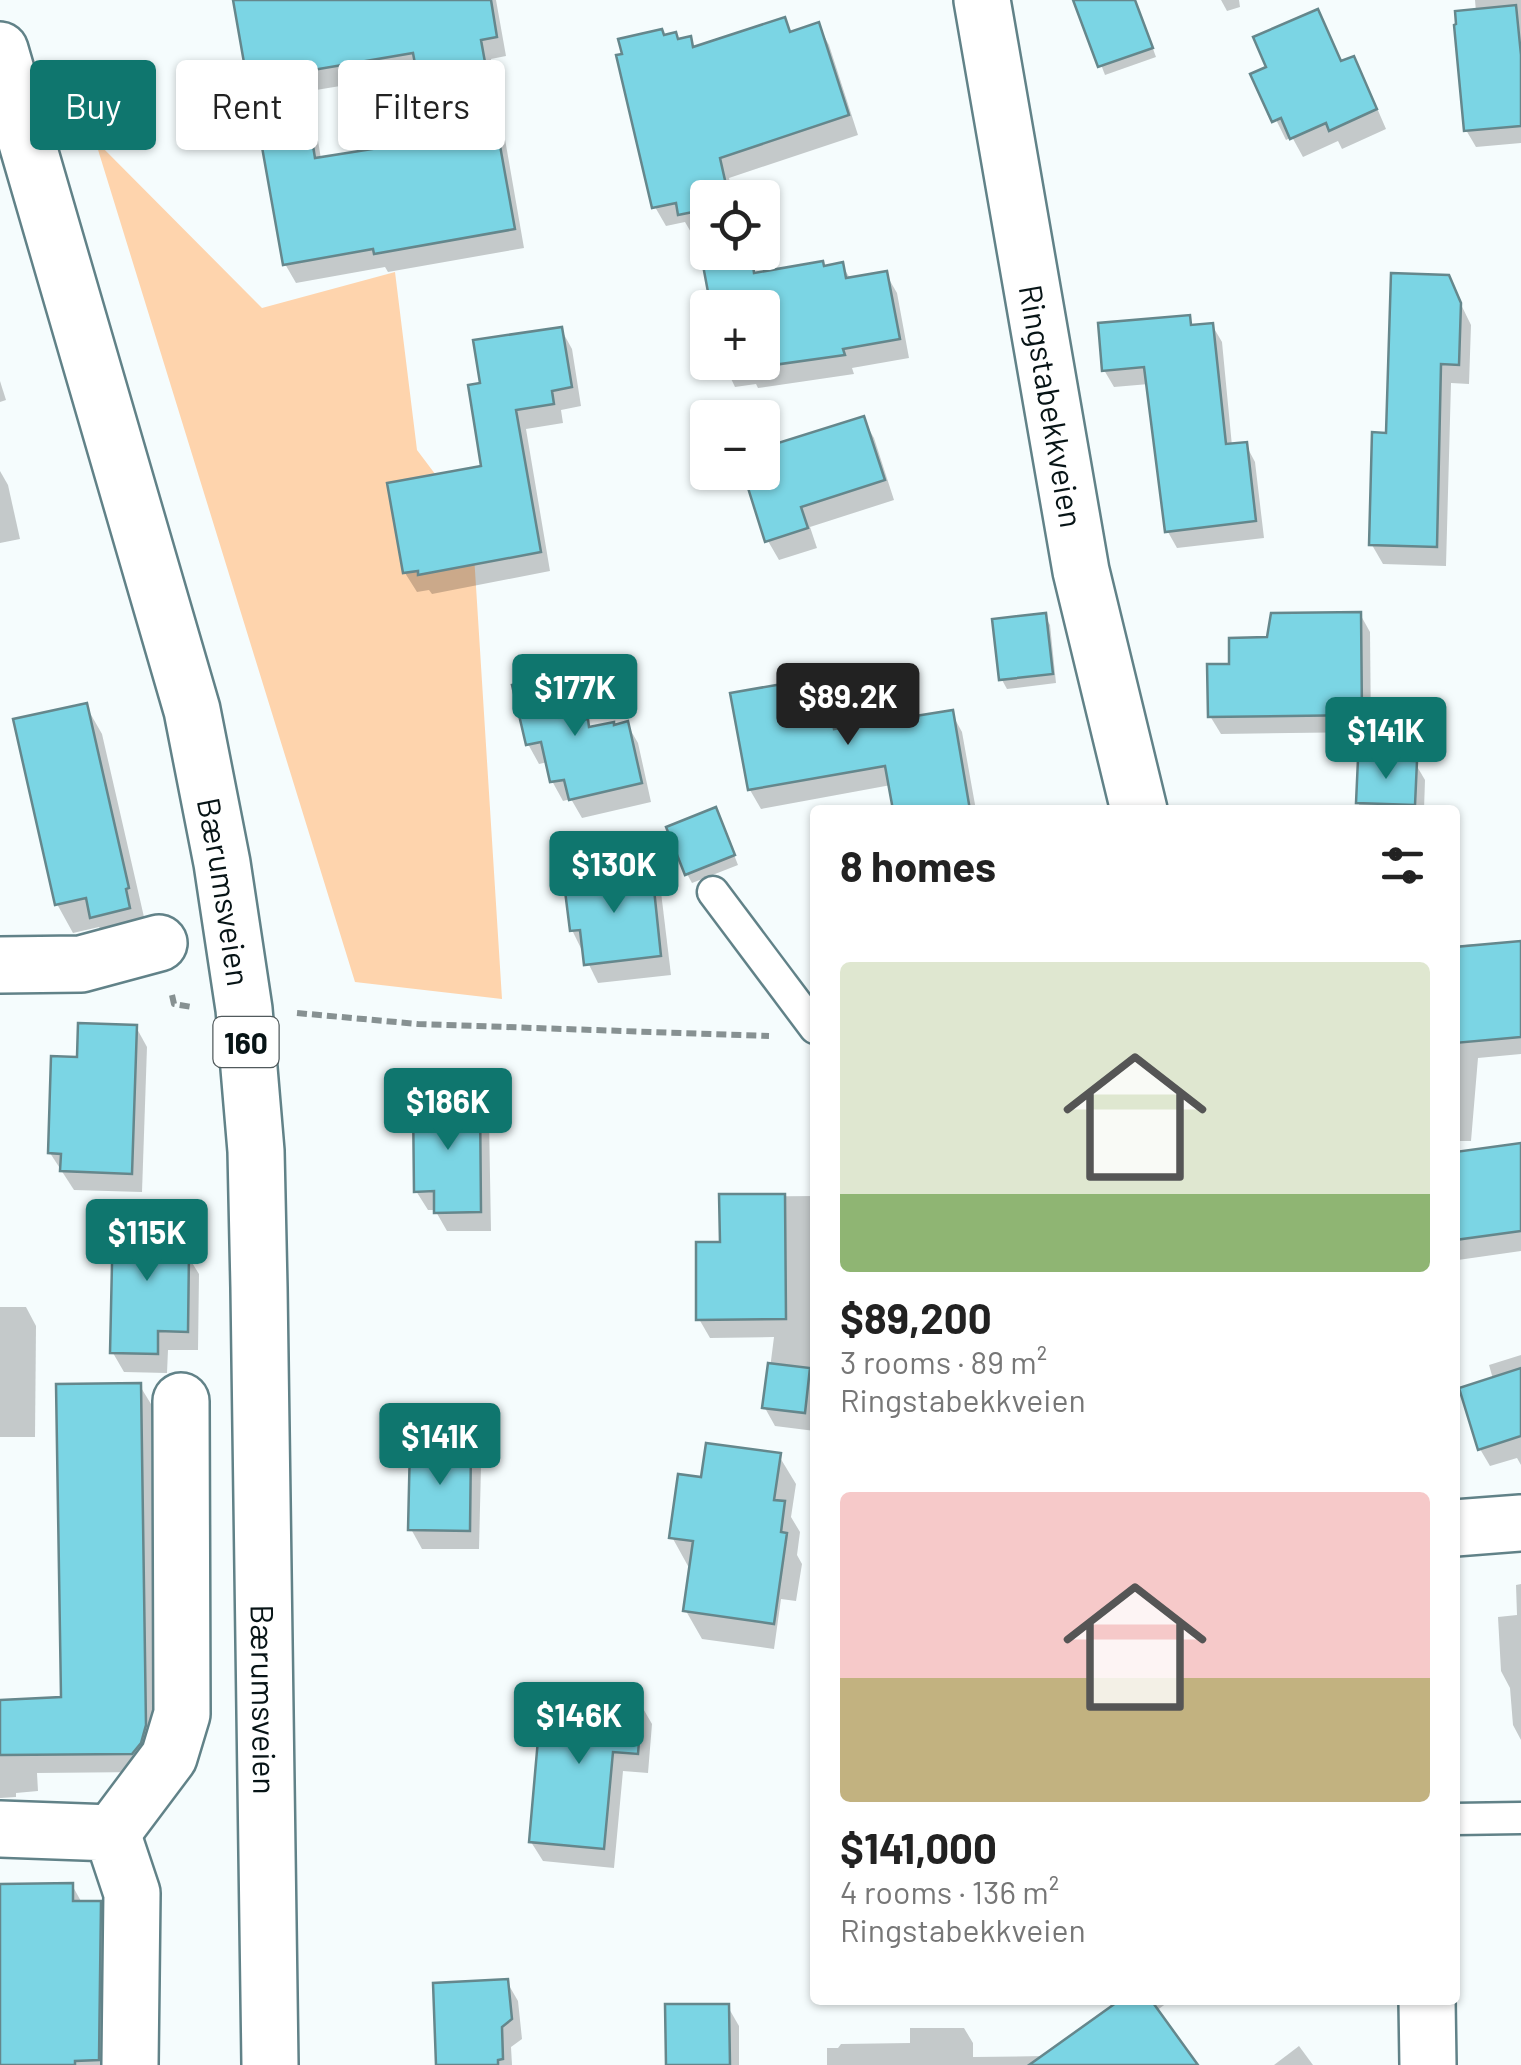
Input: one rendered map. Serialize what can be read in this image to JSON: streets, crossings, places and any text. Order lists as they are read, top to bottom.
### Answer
{
  "streets": {
    "main road": ["Ringstabekkveien", "Bærumsveien", "160"]
  },
  "page": {
    "chip": ["Buy", "Rent", "Filters"],
    "map_buttons": ["+", "−"],
    "price": [
      "$177K",
      "$89.2K",
      "$141K",
      "$130K",
      "$186K",
      "$115K",
      "$141K",
      "$146K"
    ],
    "heading": "8 homes",
    "list": [
      {
        "name": "$89,200",
        "note": "3 rooms · 89 m² · Ringstabekkveien"
      },
      {
        "name": "$141,000",
        "note": "4 rooms · 136 m² · Ringstabekkveien"
      }
    ]
  }
}
